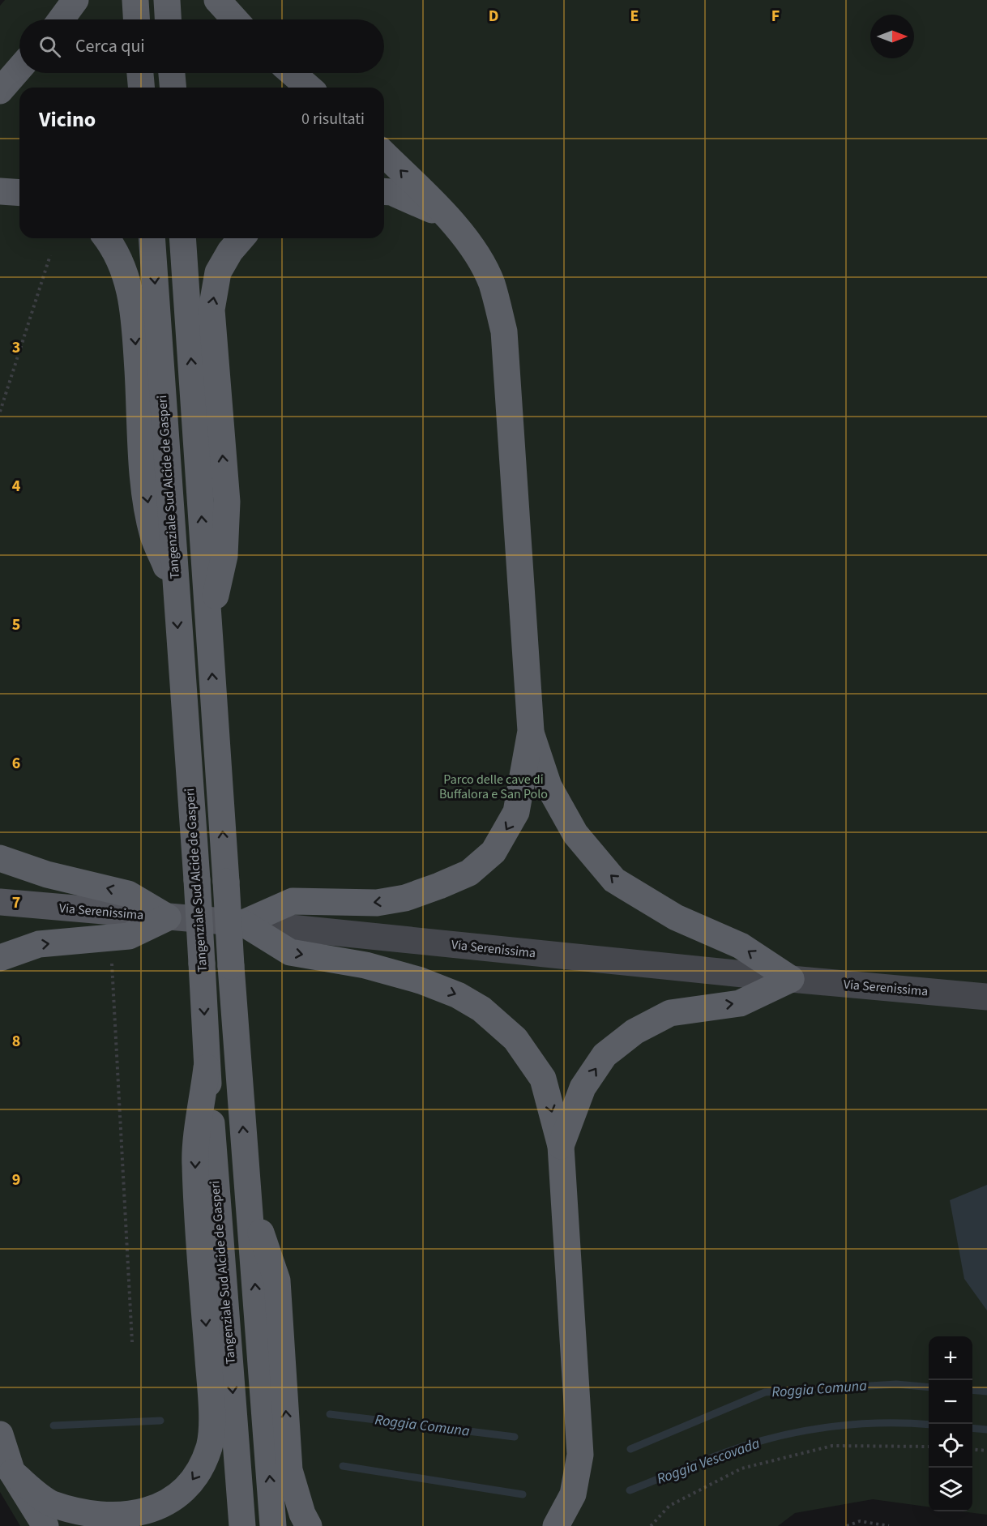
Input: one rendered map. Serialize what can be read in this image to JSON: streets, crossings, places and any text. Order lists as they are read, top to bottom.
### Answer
{
  "streets": {
    "highway": ["Tangenziale Sud Alcide de Gasperi"],
    "main road": ["Via Serenissima"]
  },
  "water": ["Roggia Comuna", "Roggia Vescovada"],
  "parks": ["Parco delle cave di Buffalora e San Polo"],
  "north": "right",
  "page": {
    "search": "Cerca qui",
    "heading": ["Vicino", "0 risultati"],
    "map_buttons": ["+", "−"]
  },
  "grid": {
    "columns": ["D", "E", "F"],
    "rows": [
      "3",
      "4",
      "5",
      "6",
      "7",
      "8",
      "9"
    ]
  }
}
